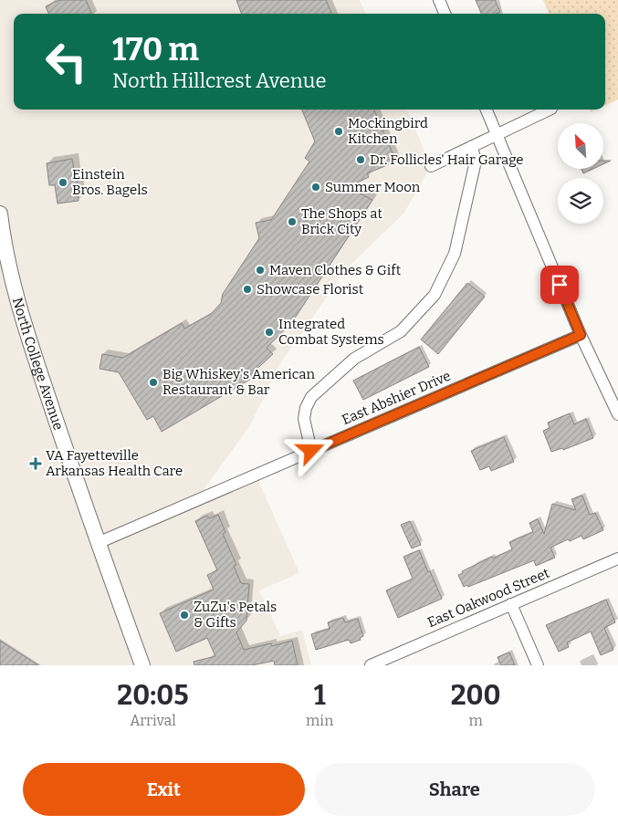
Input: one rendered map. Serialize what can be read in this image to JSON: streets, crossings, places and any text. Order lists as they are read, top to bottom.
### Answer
{
  "streets": {
    "main road": ["North College Avenue"],
    "street": ["East Abshier Drive", "East Oakwood Street"]
  },
  "crossings": [
    ["North College Avenue", "East Abshier Drive"]
  ],
  "places": {
    "other": [
      "Mockingbird Kitchen",
      "Dr. Follicles' Hair Garage",
      "Einstein Bros. Bagels",
      "Summer Moon",
      "The Shops at Brick City",
      "Maven Clothes & Gift",
      "Showcase Florist",
      "Integrated Combat Systems",
      "Big Whiskey's American Restaurant & Bar",
      "ZuZu's Petals & Gifts"
    ],
    "health": ["VA Fayetteville Arkansas Health Care"]
  },
  "north": "top left",
  "page": {
    "turn": ["170 m", "North Hillcrest Avenue"],
    "eta": [
      "20:05",
      "Arrival",
      "1",
      "min",
      "200",
      "m"
    ],
    "buttons": ["Exit", "Share"]
  }
}
